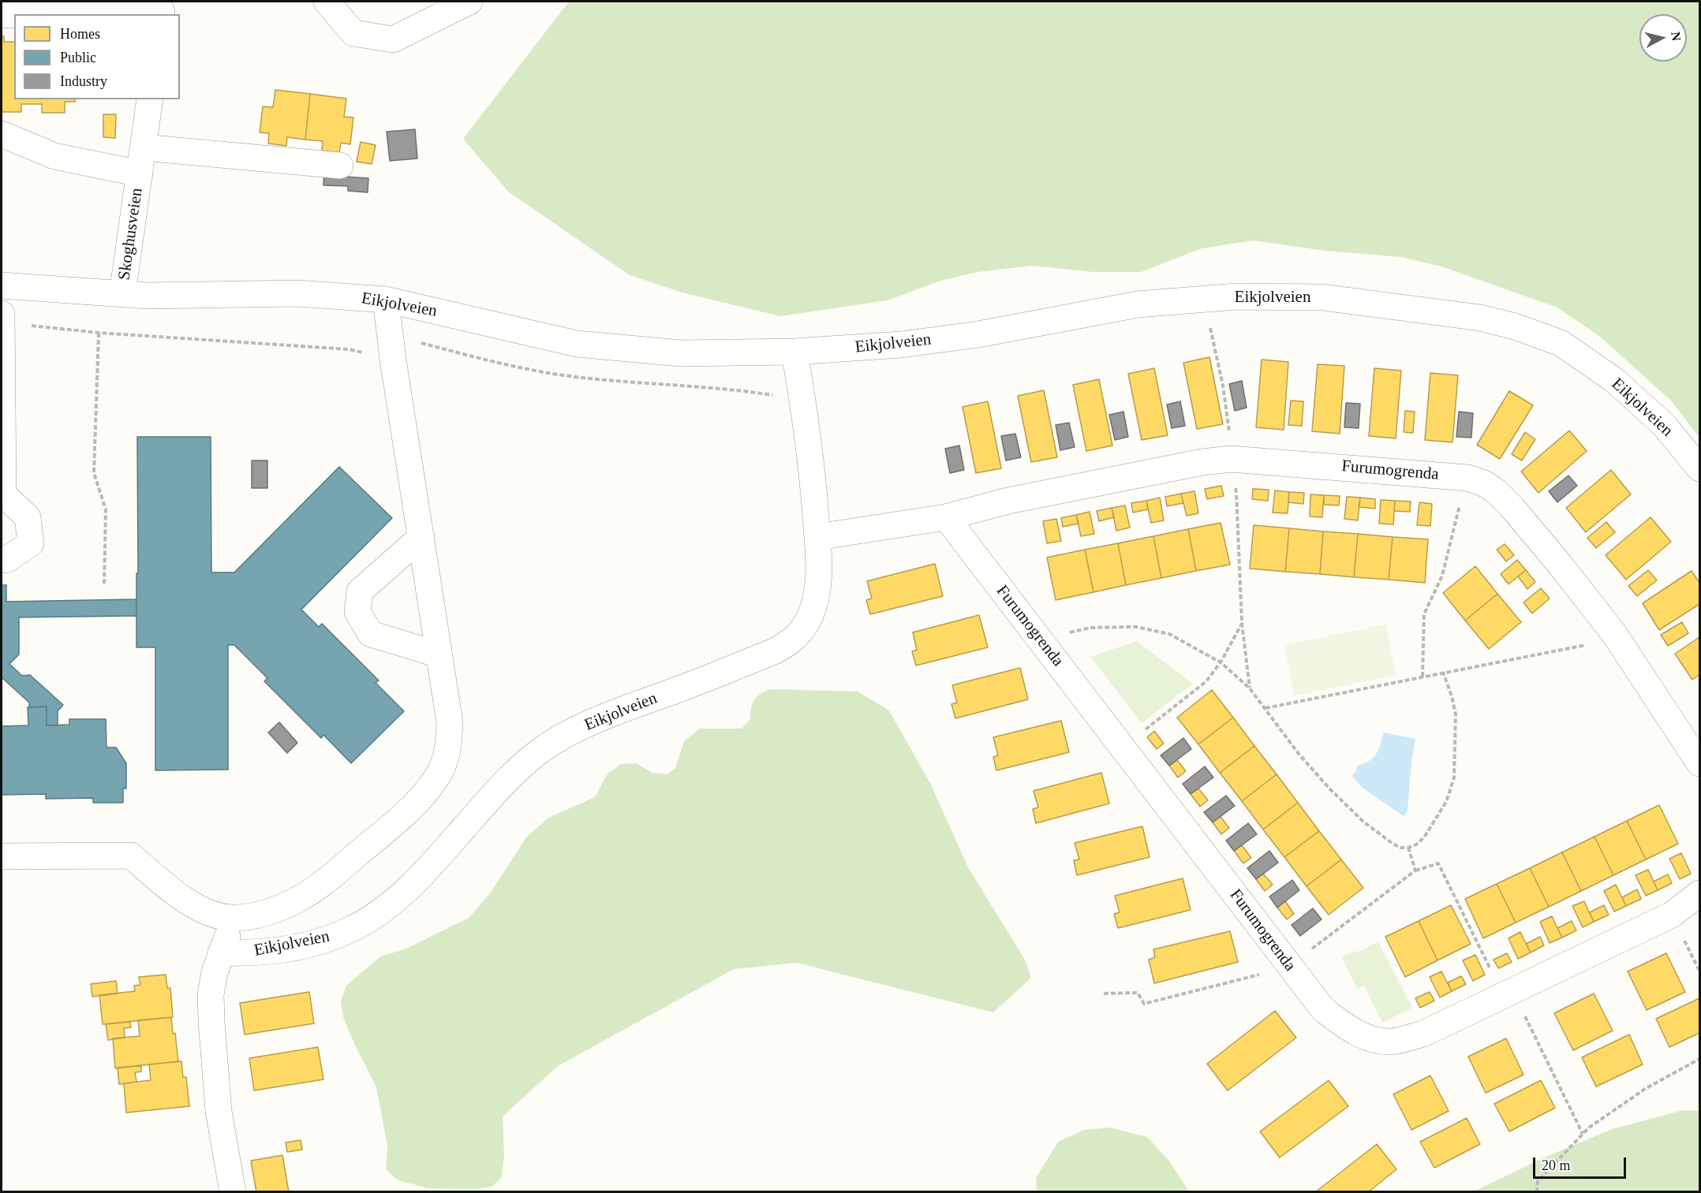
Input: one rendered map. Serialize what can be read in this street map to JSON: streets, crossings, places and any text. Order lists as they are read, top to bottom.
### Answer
{
  "streets": {
    "street": ["Skoghusveien", "Eikjolveien", "Furumogrenda"]
  },
  "crossings": [
    ["Skoghusveien", "Eikjolveien"],
    ["Eikjolveien", "Furumogrenda"]
  ],
  "legend": ["Homes", "Public", "Industry"],
  "scale_bar": "20 m",
  "north": "right"
}
